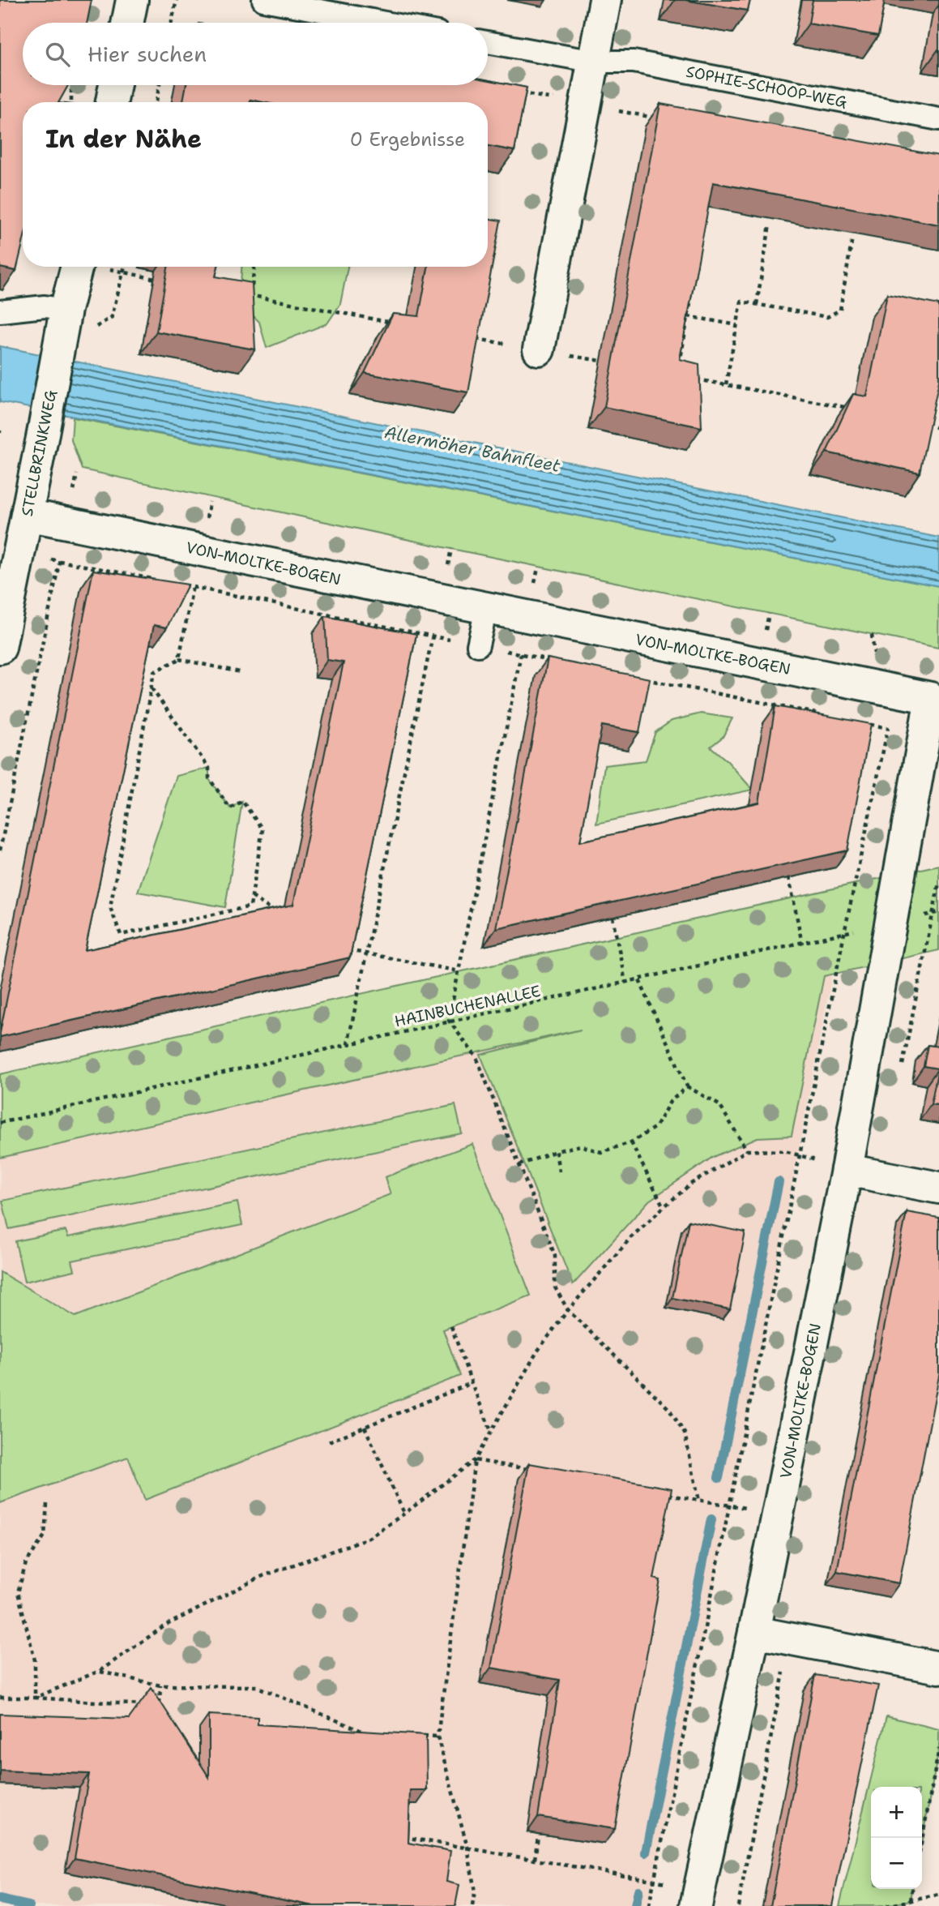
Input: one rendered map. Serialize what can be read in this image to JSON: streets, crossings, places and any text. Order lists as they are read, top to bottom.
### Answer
{
  "streets": {
    "street": ["STELLBRINKWEG", "VON-MOLTKE-BOGEN"],
    "lane": ["SOPHIE-SCHOOP-WEG"],
    "path": ["HAINBUCHENALLEE"]
  },
  "crossings": [
    ["STELLBRINKWEG", "VON-MOLTKE-BOGEN"],
    ["VON-MOLTKE-BOGEN", "HAINBUCHENALLEE"]
  ],
  "water": ["Allermöher Bahnfleet"],
  "page": {
    "search": "Hier suchen",
    "heading": ["In der Nähe", "0 Ergebnisse"],
    "map_buttons": ["+", "−"]
  }
}
